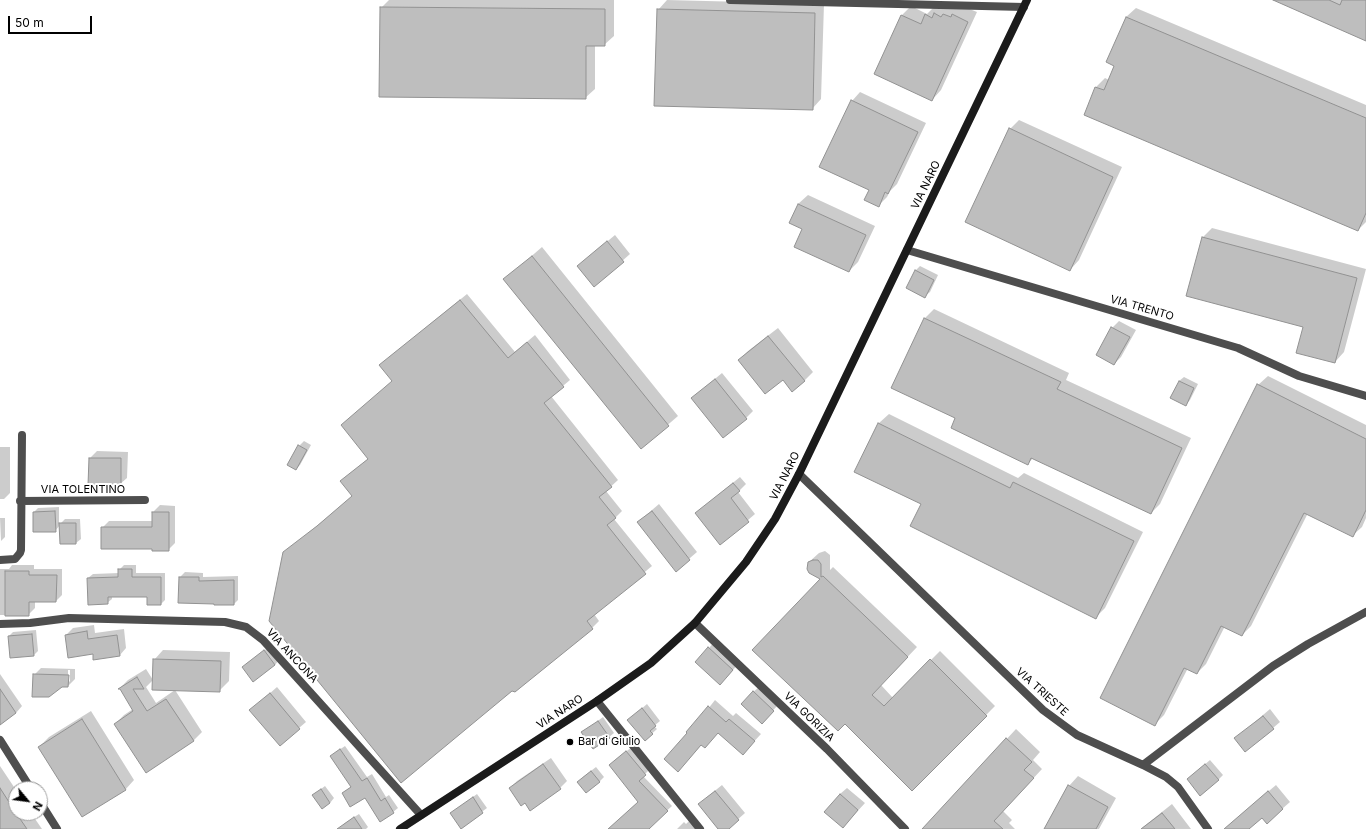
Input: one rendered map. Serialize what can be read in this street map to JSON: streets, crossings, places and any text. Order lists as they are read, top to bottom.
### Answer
{
  "streets": {
    "street": [
      "VIA NARO",
      "VIA TRENTO",
      "VIA TOLENTINO",
      "VIA ANCONA",
      "VIA TRIESTE",
      "VIA GORIZIA"
    ]
  },
  "crossings": [
    ["VIA NARO", "VIA TRENTO"],
    ["VIA NARO", "VIA ANCONA"],
    ["VIA NARO", "VIA TRIESTE"],
    ["VIA NARO", "VIA GORIZIA"]
  ],
  "places": ["Bar di Giulio"],
  "scale_bar": "50 m",
  "north": "bottom right"
}
